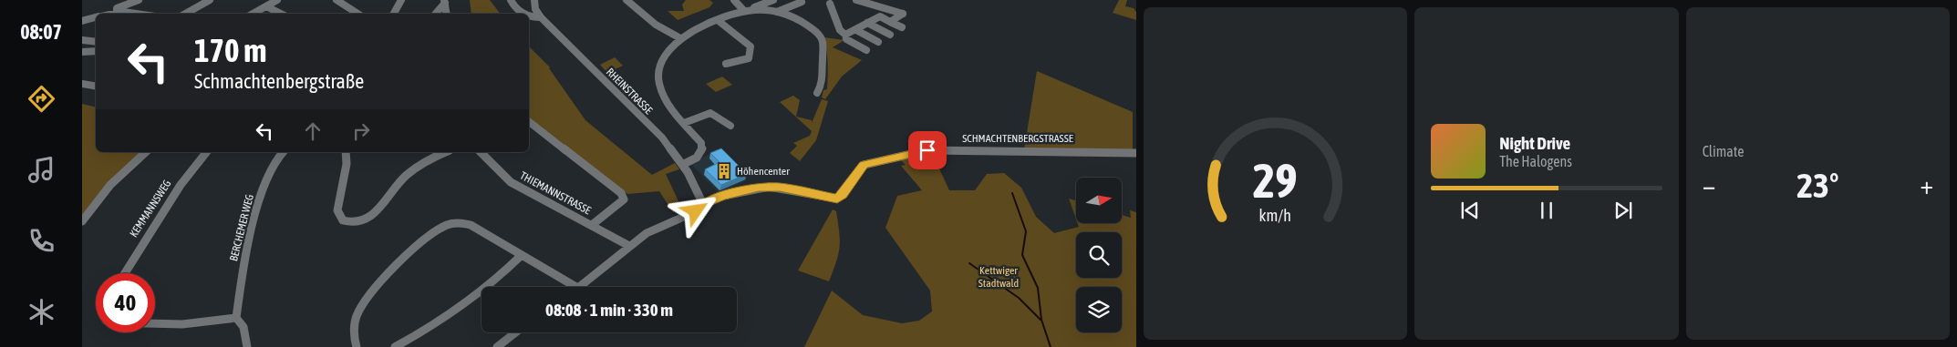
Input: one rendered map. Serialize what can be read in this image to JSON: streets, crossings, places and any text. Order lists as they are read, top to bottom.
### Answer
{
  "streets": {
    "street": [
      "RHEINSTRASSE",
      "SCHMACHTENBERGSTRASSE",
      "THIEMANNSTRASSE",
      "KEMMANNSWEG",
      "BERCHEMER WEG"
    ]
  },
  "crossings": [
    ["RHEINSTRASSE", "SCHMACHTENBERGSTRASSE"],
    ["SCHMACHTENBERGSTRASSE", "THIEMANNSTRASSE"]
  ],
  "parks": ["Kettwiger Stadtwald"],
  "places": {
    "building": ["Höhencenter"]
  },
  "north": "right",
  "page": {
    "tabs": "08:07",
    "tile": "Climate",
    "turn": ["170 m", "Schmachtenbergstraße"],
    "song": ["Night Drive", "The Halogens"],
    "heat": ["−", "23°", "+"],
    "limit": "40",
    "trip": "08:08 · 1 min · 330 m",
    "gauge": ["29", "km/h"]
  }
}
